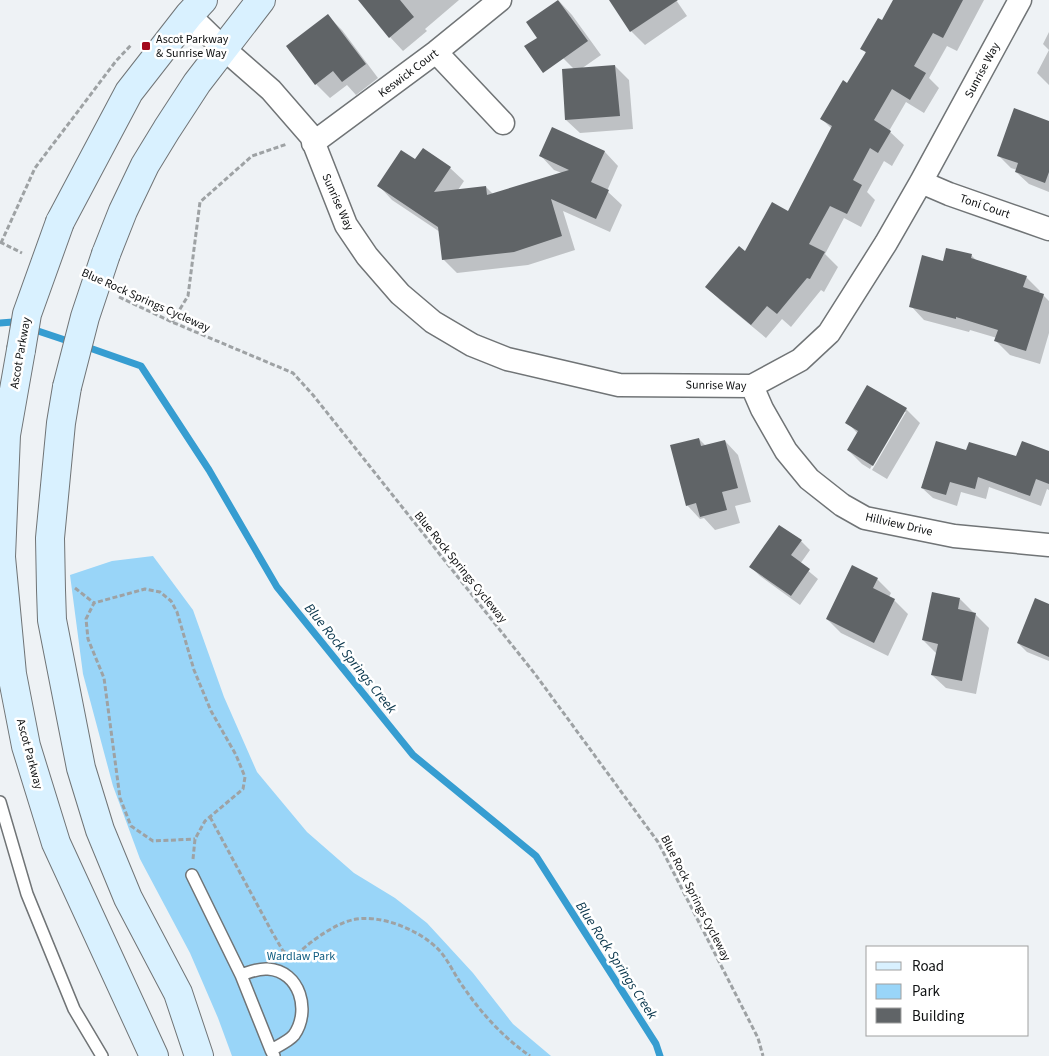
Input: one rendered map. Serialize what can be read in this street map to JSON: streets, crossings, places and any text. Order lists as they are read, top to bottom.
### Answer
{
  "streets": {
    "main road": ["Ascot Parkway"],
    "street": [
      "Sunrise Way",
      "Keswick Court",
      "Toni Court",
      "Hillview Drive"
    ],
    "path": ["Blue Rock Springs Cycleway"]
  },
  "crossings": [
    ["Sunrise Way", "Keswick Court"],
    ["Sunrise Way", "Toni Court"],
    ["Sunrise Way", "Ascot Parkway"],
    ["Sunrise Way", "Hillview Drive"]
  ],
  "water": ["Blue Rock Springs Creek"],
  "parks": ["Wardlaw Park"],
  "places": {
    "transit": ["Ascot Parkway & Sunrise Way"]
  },
  "legend": ["Road", "Park", "Building"]
}
